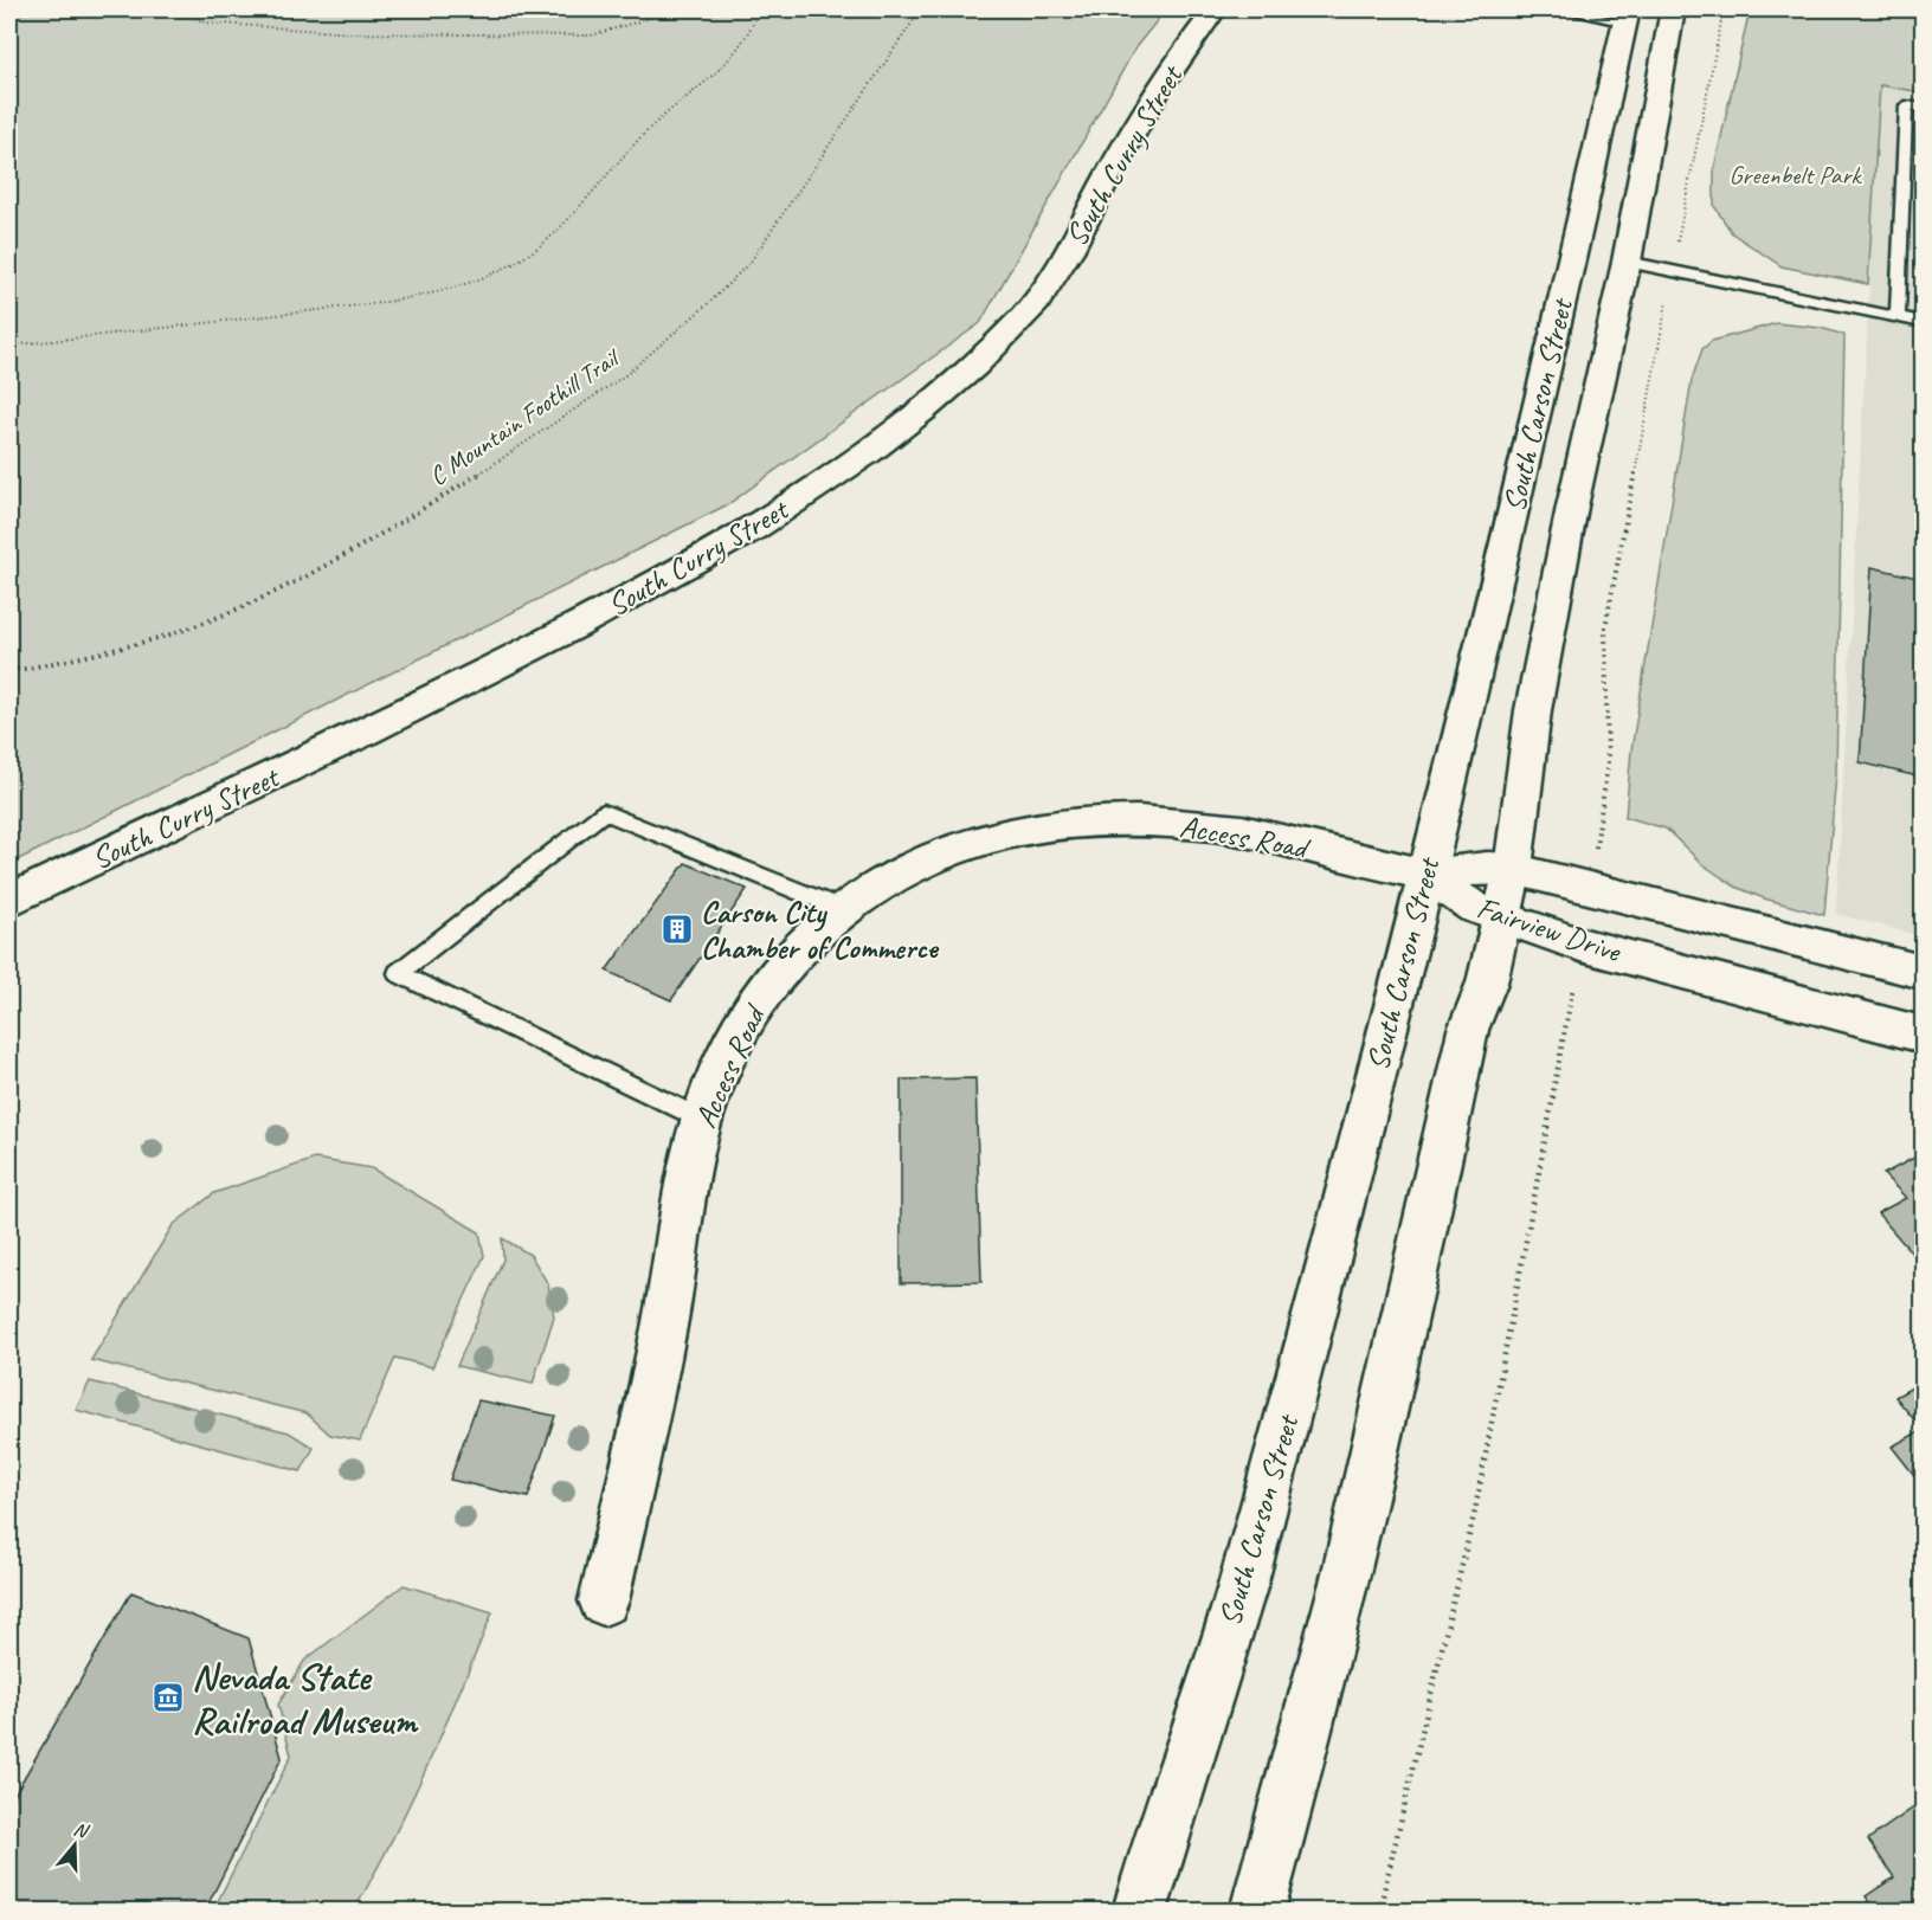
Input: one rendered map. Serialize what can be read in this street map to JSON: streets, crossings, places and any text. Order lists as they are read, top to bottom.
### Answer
{
  "streets": {
    "main road": [
      "South Curry Street",
      "South Carson Street",
      "Access Road",
      "Fairview Drive"
    ],
    "path": ["C Mountain Foothill Trail"]
  },
  "crossings": [
    ["South Carson Street", "Access Road"],
    ["South Carson Street", "Fairview Drive"],
    ["Access Road", "Fairview Drive"]
  ],
  "parks": ["Greenbelt Park"],
  "places": {
    "building": ["Carson City Chamber of Commerce"],
    "museum": ["Nevada State Railroad Museum"]
  },
  "north": "top"
}
